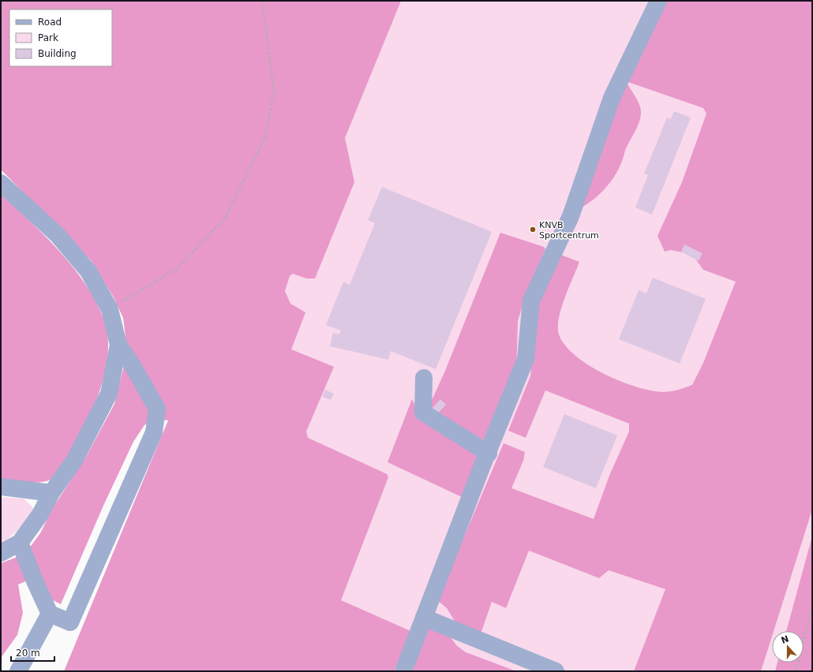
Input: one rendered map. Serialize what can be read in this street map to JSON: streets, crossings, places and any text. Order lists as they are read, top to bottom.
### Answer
{
  "places": ["KNVB Sportcentrum"],
  "legend": ["Road", "Park", "Building"],
  "scale_bar": "20 m",
  "north": "top"
}
